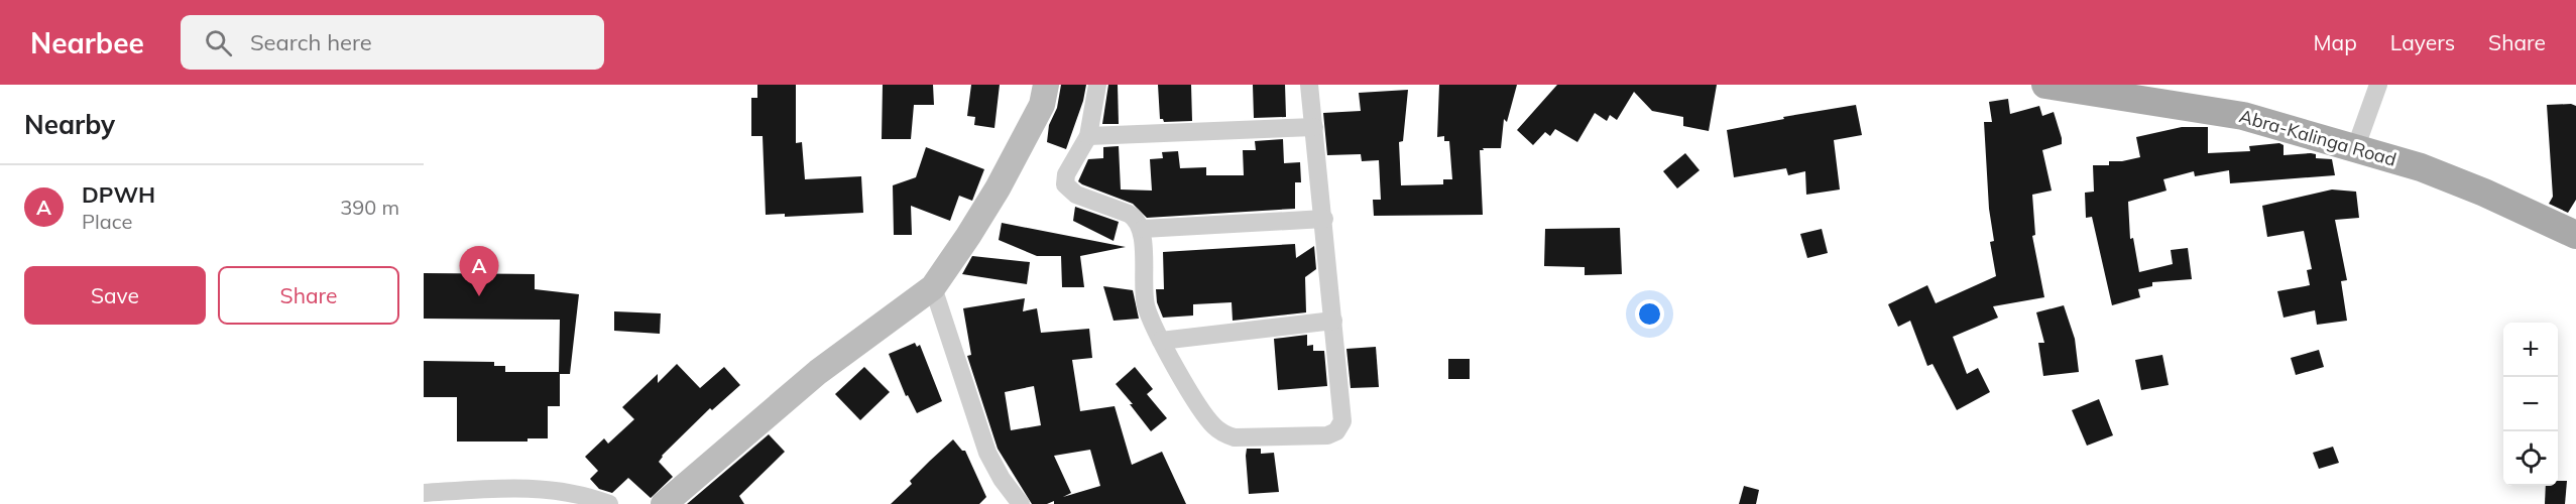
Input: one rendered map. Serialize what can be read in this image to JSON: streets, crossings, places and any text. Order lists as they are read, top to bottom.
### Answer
{
  "streets": {
    "main road": ["Abra-Kalinga Road"]
  },
  "page": {
    "header": "Nearbee",
    "search": "Search here",
    "nav": ["Map", "Layers", "Share"],
    "heading": "Nearby",
    "list": [
      {
        "mark": "A",
        "name": "DPWH",
        "note": "Place",
        "value": "390 m"
      }
    ],
    "pins": "A",
    "buttons": ["Save", "Share"],
    "map_buttons": ["+", "−"]
  }
}
